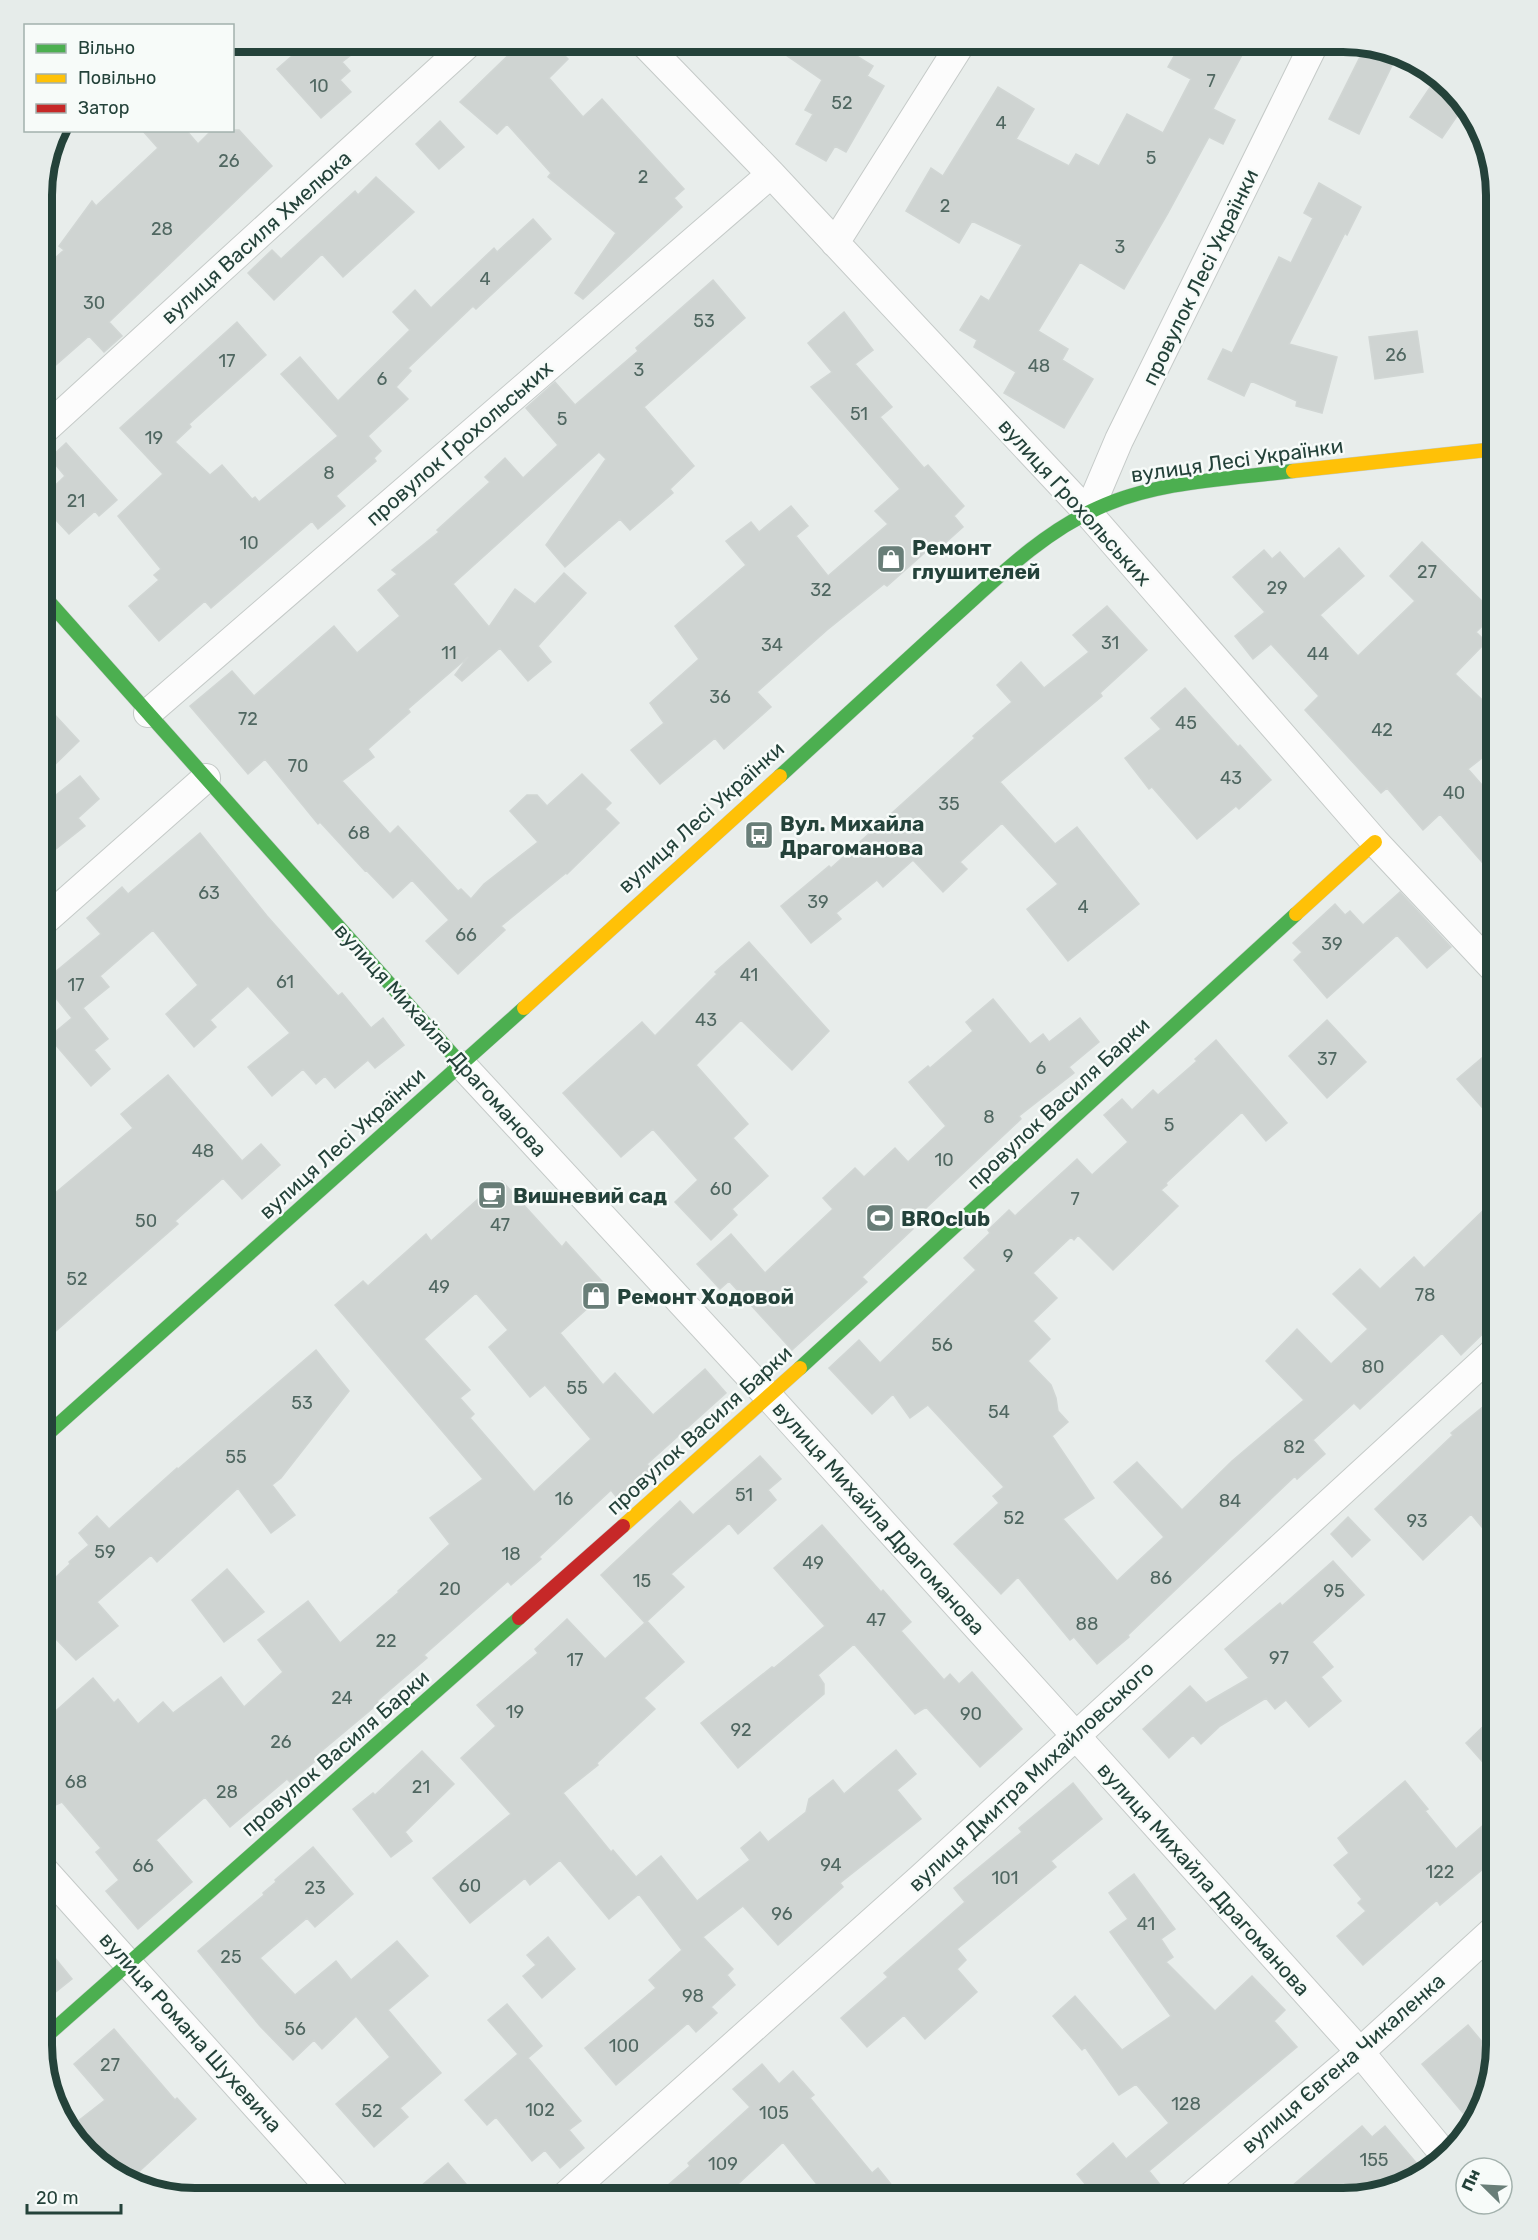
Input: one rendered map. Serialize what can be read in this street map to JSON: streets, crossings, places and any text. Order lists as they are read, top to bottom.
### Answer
{
  "streets": {
    "street": [
      "вулиця Василя Хмелюка",
      "провулок Лесі Українки",
      "провулок Ґрохольських",
      "вулиця Лесі Українки",
      "вулиця Ґрохольських",
      "вулиця Михайла Драгоманова",
      "провулок Василя Барки",
      "вулиця Дмитра Михайловського",
      "вулиця Романа Шухевича",
      "вулиця Євгена Чикаленка"
    ]
  },
  "crossings": [
    ["провулок Лесі Українки", "вулиця Лесі Українки"],
    ["провулок Лесі Українки", "вулиця Ґрохольських"],
    ["провулок Ґрохольських", "вулиця Ґрохольських"],
    ["провулок Ґрохольських", "вулиця Михайла Драгоманова"],
    ["вулиця Лесі Українки", "вулиця Ґрохольських"],
    ["вулиця Лесі Українки", "вулиця Михайла Драгоманова"],
    ["вулиця Ґрохольських", "провулок Василя Барки"],
    ["вулиця Михайла Драгоманова", "провулок Василя Барки"],
    ["вулиця Михайла Драгоманова", "вулиця Дмитра Михайловського"],
    ["вулиця Михайла Драгоманова", "вулиця Євгена Чикаленка"],
    ["провулок Василя Барки", "вулиця Романа Шухевича"]
  ],
  "places": {
    "shop": ["Ремонт глушителей", "Ремонт Ходовой"],
    "bus stop": ["Вул. Михайла Драгоманова"],
    "cafe": ["Вишневий сад"],
    "sports": ["BROclub"]
  },
  "house_numbers": [
    "7",
    "10",
    "52",
    "4",
    "5",
    "26",
    "2",
    "2",
    "28",
    "3",
    "4",
    "30",
    "53",
    "26",
    "17",
    "48",
    "3",
    "6",
    "51",
    "5",
    "19",
    "8",
    "21",
    "10",
    "27",
    "29",
    "32",
    "31",
    "34",
    "11",
    "44",
    "36",
    "72",
    "45",
    "42",
    "70",
    "43",
    "40",
    "35",
    "68",
    "63",
    "39",
    "4",
    "66",
    "39",
    "41",
    "61",
    "17",
    "43",
    "37",
    "6",
    "8",
    "5",
    "48",
    "10",
    "60",
    "7",
    "50",
    "47",
    "9",
    "52",
    "49",
    "78",
    "56",
    "80",
    "55",
    "53",
    "54",
    "82",
    "55",
    "51",
    "16",
    "84",
    "52",
    "93",
    "59",
    "18",
    "49",
    "86",
    "15",
    "20",
    "95",
    "47",
    "88",
    "22",
    "97",
    "17",
    "24",
    "19",
    "90",
    "92",
    "26",
    "68",
    "21",
    "28",
    "94",
    "66",
    "122",
    "101",
    "60",
    "23",
    "96",
    "41",
    "25",
    "98",
    "56",
    "100",
    "27",
    "128",
    "102",
    "52",
    "105",
    "155",
    "109"
  ],
  "legend": ["Вільно", "Повільно", "Затор"],
  "scale_bar": "20 m",
  "north": "top left"
}
